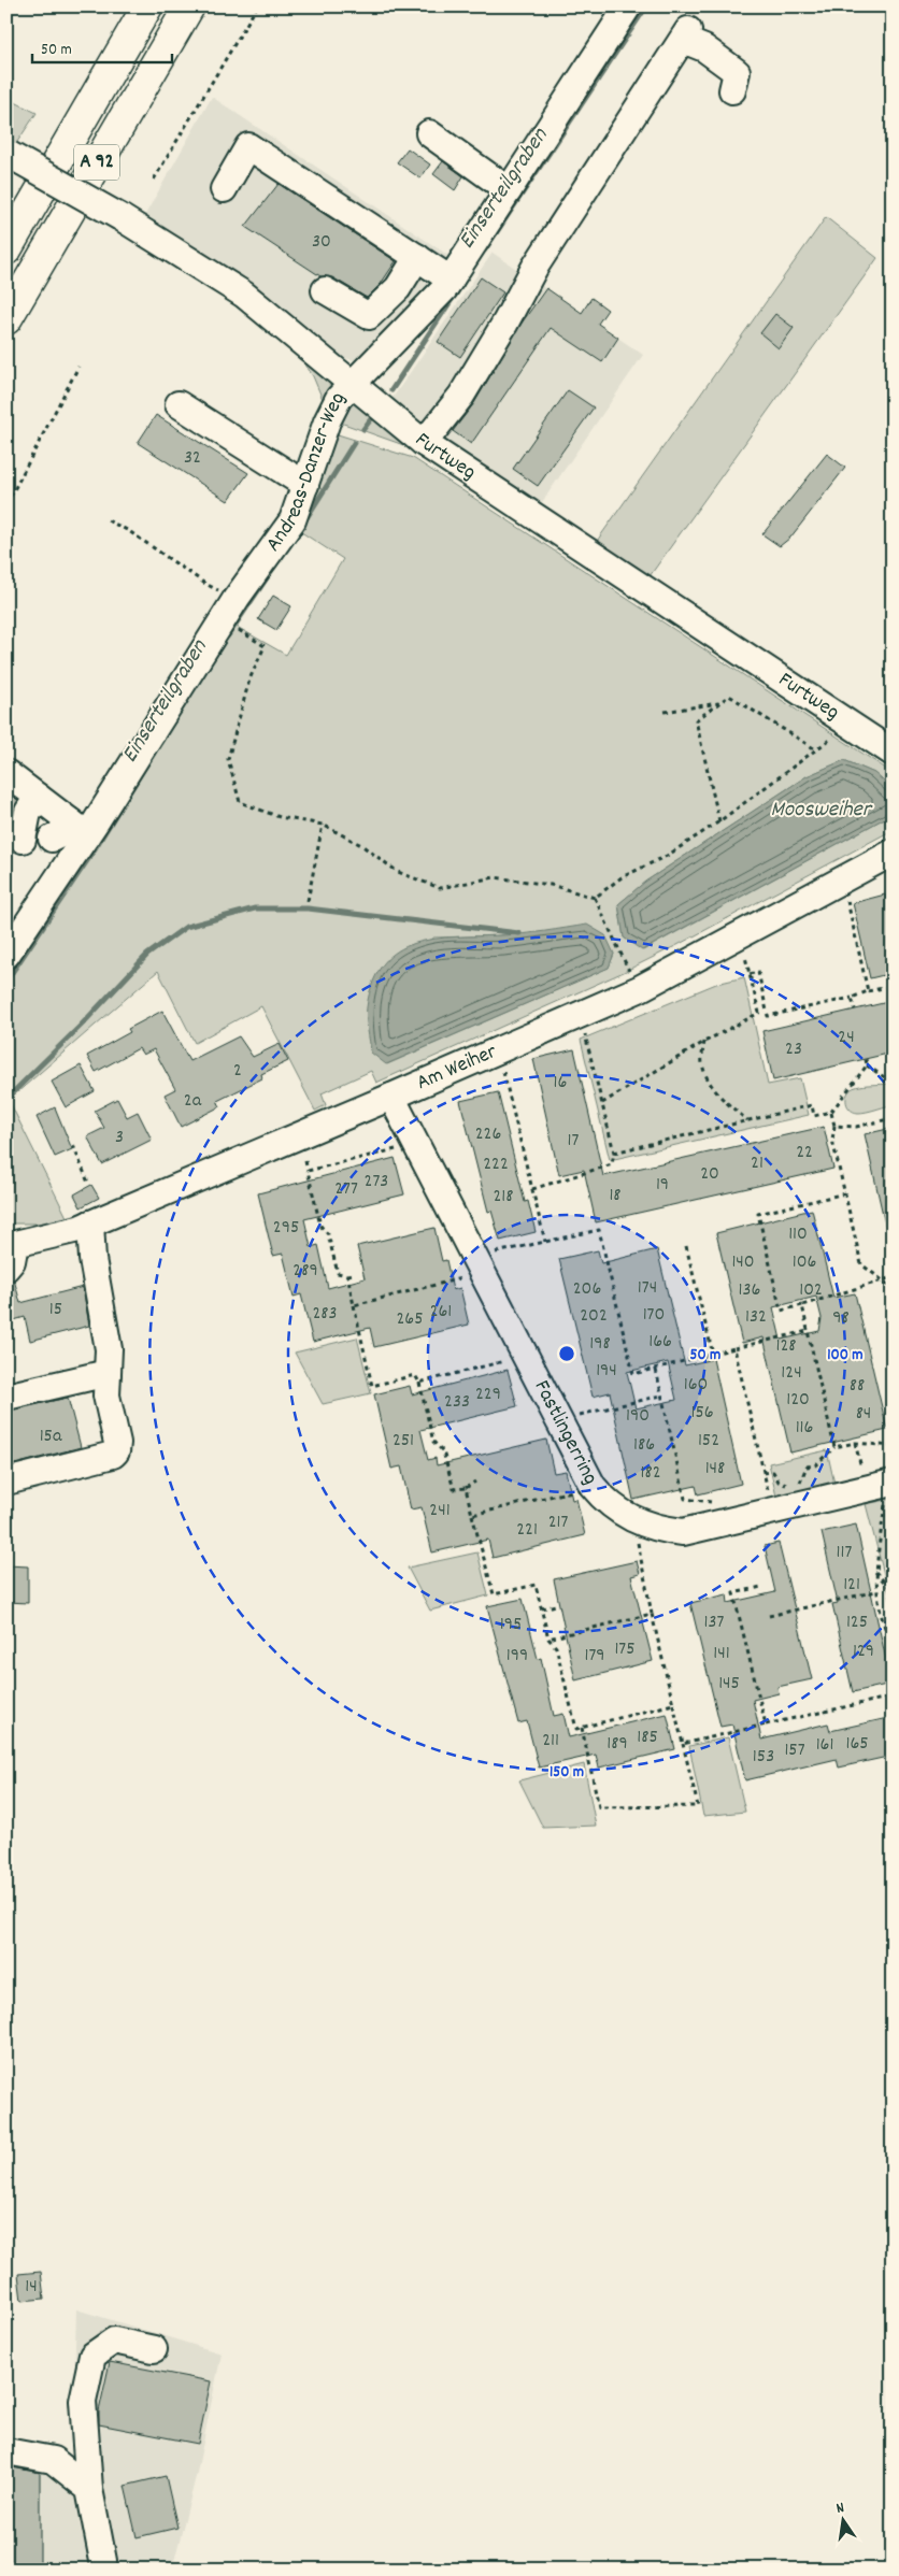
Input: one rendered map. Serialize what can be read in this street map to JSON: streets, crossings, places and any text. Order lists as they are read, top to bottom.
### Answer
{
  "streets": {
    "highway": ["A 92"],
    "street": [
      "Furtweg",
      "Andreas-Danzer-Weg",
      "Am Weiher",
      "Fastlingerring"
    ]
  },
  "crossings": [
    ["Furtweg", "Andreas-Danzer-Weg"],
    ["Am Weiher", "Fastlingerring"]
  ],
  "water": ["Einserteilgraben", "Moosweiher"],
  "house_numbers": [
    "30",
    "32",
    "24",
    "23",
    "2",
    "16",
    "2a",
    "226",
    "3",
    "17",
    "22",
    "21",
    "222",
    "20",
    "273",
    "19",
    "277",
    "18",
    "218",
    "295",
    "110",
    "140",
    "106",
    "289",
    "174",
    "206",
    "136",
    "102",
    "15",
    "261",
    "283",
    "170",
    "202",
    "132",
    "98",
    "265",
    "166",
    "198",
    "128",
    "194",
    "124",
    "160",
    "88",
    "229",
    "120",
    "233",
    "156",
    "84",
    "190",
    "116",
    "15a",
    "251",
    "152",
    "186",
    "148",
    "182",
    "241",
    "217",
    "221",
    "117",
    "121",
    "137",
    "125",
    "195",
    "175",
    "129",
    "141",
    "199",
    "179",
    "145",
    "185",
    "211",
    "189",
    "165",
    "161",
    "157",
    "153",
    "14"
  ],
  "scale_bar": "50 m",
  "north": "top",
  "rings": ["50 m", "100 m", "150 m"]
}
